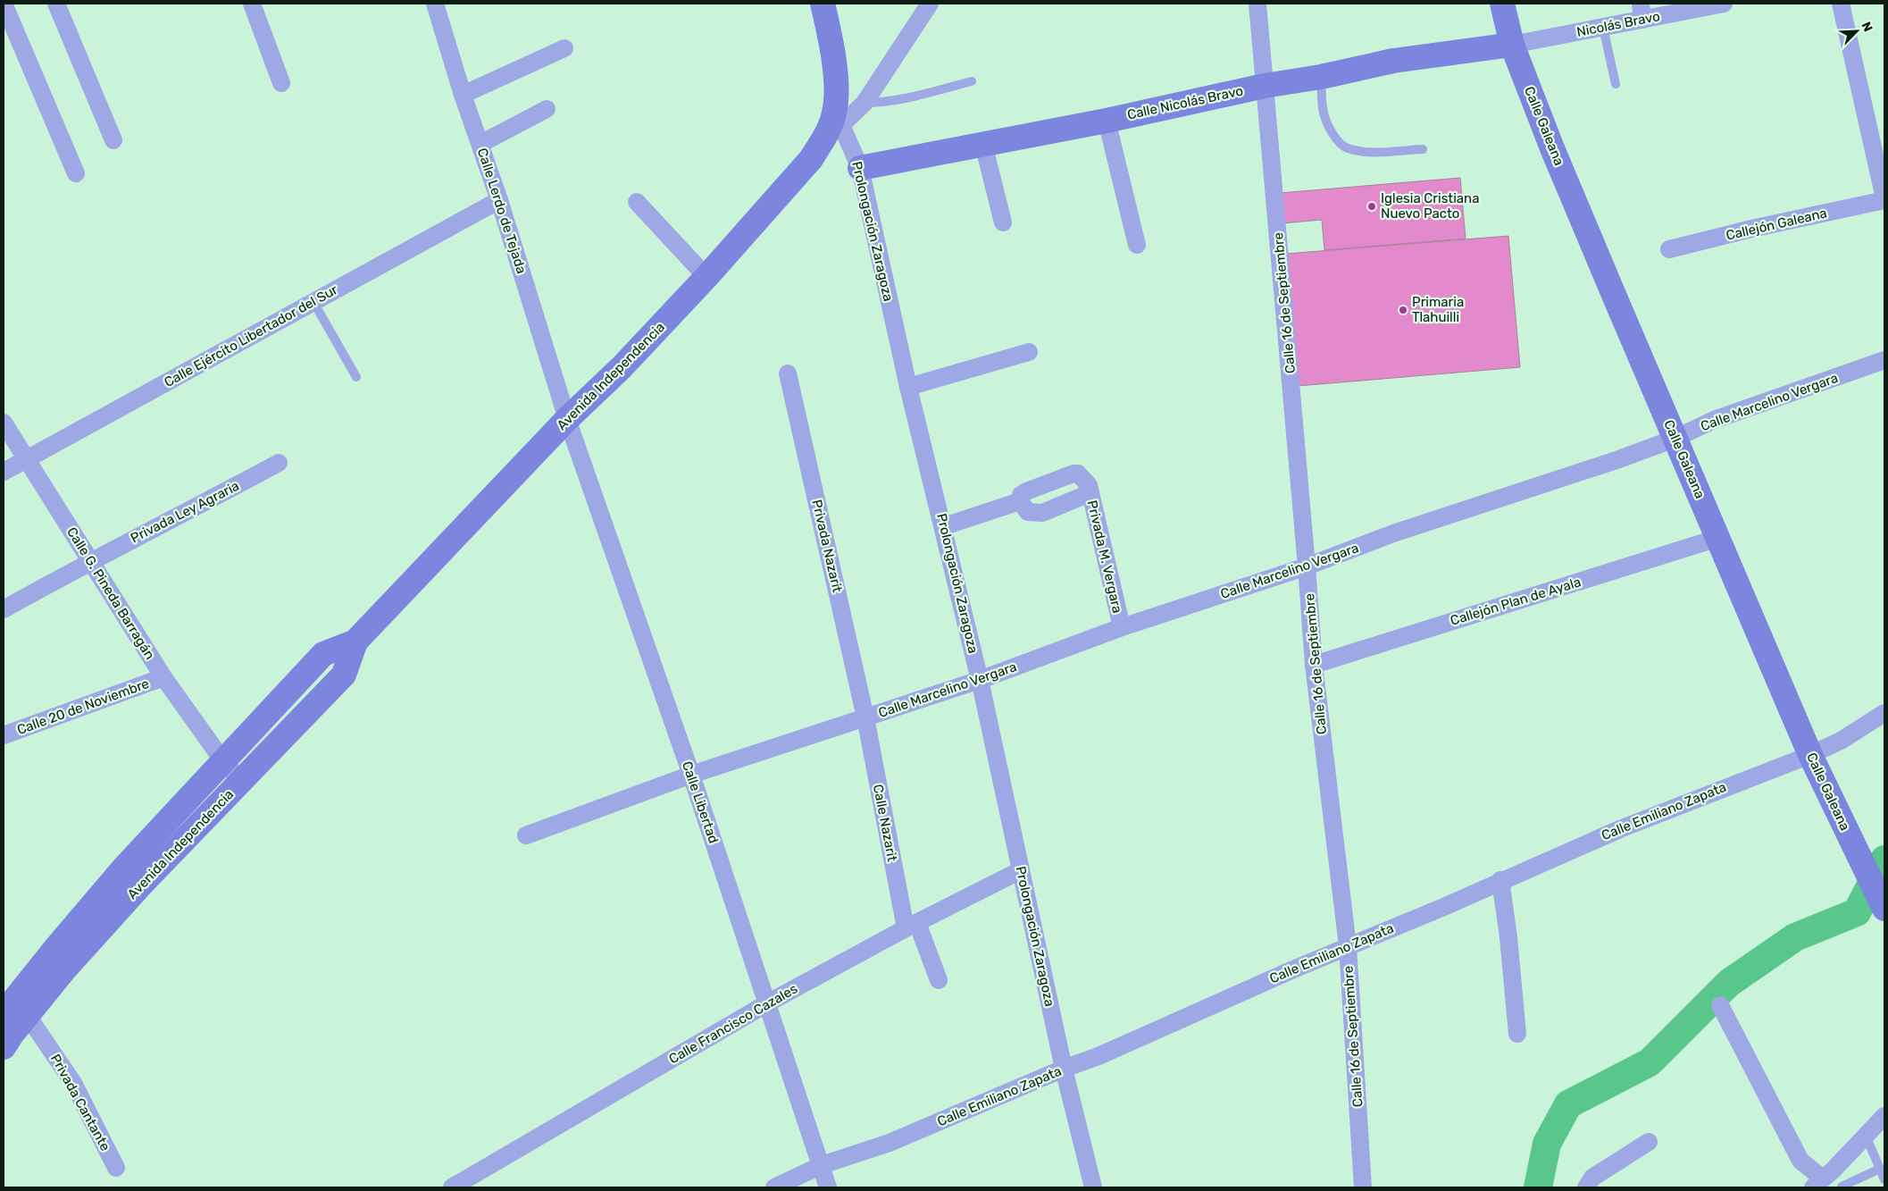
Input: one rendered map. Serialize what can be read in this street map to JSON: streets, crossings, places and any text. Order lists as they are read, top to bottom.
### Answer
{
  "streets": {
    "main road": ["Calle Nicolás Bravo", "Calle Galeana", "Avenida Independencia"],
    "street": [
      "Nicolás Bravo",
      "Calle Lerdo de Tejada",
      "Callejón Galeana",
      "Prolongación Zaragoza",
      "Calle 16 de Septiembre",
      "Calle Ejército Libertador del Sur",
      "Calle Marcelino Vergara",
      "Privada Ley Agraria",
      "Privada Nazarit",
      "Privada M. Vergara",
      "Calle G. Pineda Barragán",
      "Callejón Plan de Ayala",
      "Calle 20 de Noviembre",
      "Calle Libertad",
      "Calle Emiliano Zapata",
      "Calle Nazarit",
      "Calle Francisco Cazales",
      "Privada Cantante"
    ]
  },
  "crossings": [
    ["Nicolás Bravo", "Calle Nicolás Bravo"],
    ["Nicolás Bravo", "Calle Galeana"],
    ["Calle Nicolás Bravo", "Calle Galeana"],
    ["Calle Nicolás Bravo", "Prolongación Zaragoza"],
    ["Calle Nicolás Bravo", "Calle 16 de Septiembre"],
    ["Calle Galeana", "Calle Marcelino Vergara"],
    ["Calle Galeana", "Callejón Plan de Ayala"],
    ["Calle Galeana", "Calle Emiliano Zapata"],
    ["Calle Lerdo de Tejada", "Calle Ejército Libertador del Sur"],
    ["Calle Lerdo de Tejada", "Avenida Independencia"],
    ["Calle Lerdo de Tejada", "Calle Libertad"],
    ["Prolongación Zaragoza", "Avenida Independencia"],
    ["Prolongación Zaragoza", "Calle Marcelino Vergara"],
    ["Prolongación Zaragoza", "Calle Emiliano Zapata"],
    ["Prolongación Zaragoza", "Calle Francisco Cazales"],
    ["Calle 16 de Septiembre", "Calle Marcelino Vergara"],
    ["Calle 16 de Septiembre", "Callejón Plan de Ayala"],
    ["Calle 16 de Septiembre", "Calle Emiliano Zapata"],
    ["Calle Ejército Libertador del Sur", "Calle G. Pineda Barragán"],
    ["Avenida Independencia", "Calle G. Pineda Barragán"],
    ["Avenida Independencia", "Calle Libertad"],
    ["Avenida Independencia", "Privada Cantante"],
    ["Calle Marcelino Vergara", "Privada Nazarit"],
    ["Calle Marcelino Vergara", "Privada M. Vergara"],
    ["Calle Marcelino Vergara", "Calle Libertad"],
    ["Calle Marcelino Vergara", "Calle Nazarit"],
    ["Privada Ley Agraria", "Calle G. Pineda Barragán"],
    ["Privada Nazarit", "Calle Nazarit"],
    ["Calle G. Pineda Barragán", "Calle 20 de Noviembre"],
    ["Calle Libertad", "Calle Emiliano Zapata"],
    ["Calle Libertad", "Calle Francisco Cazales"],
    ["Calle Nazarit", "Calle Francisco Cazales"]
  ],
  "places": ["Iglesia Cristiana Nuevo Pacto", "Primaria Tlahuilli"],
  "north": "top right"
}
